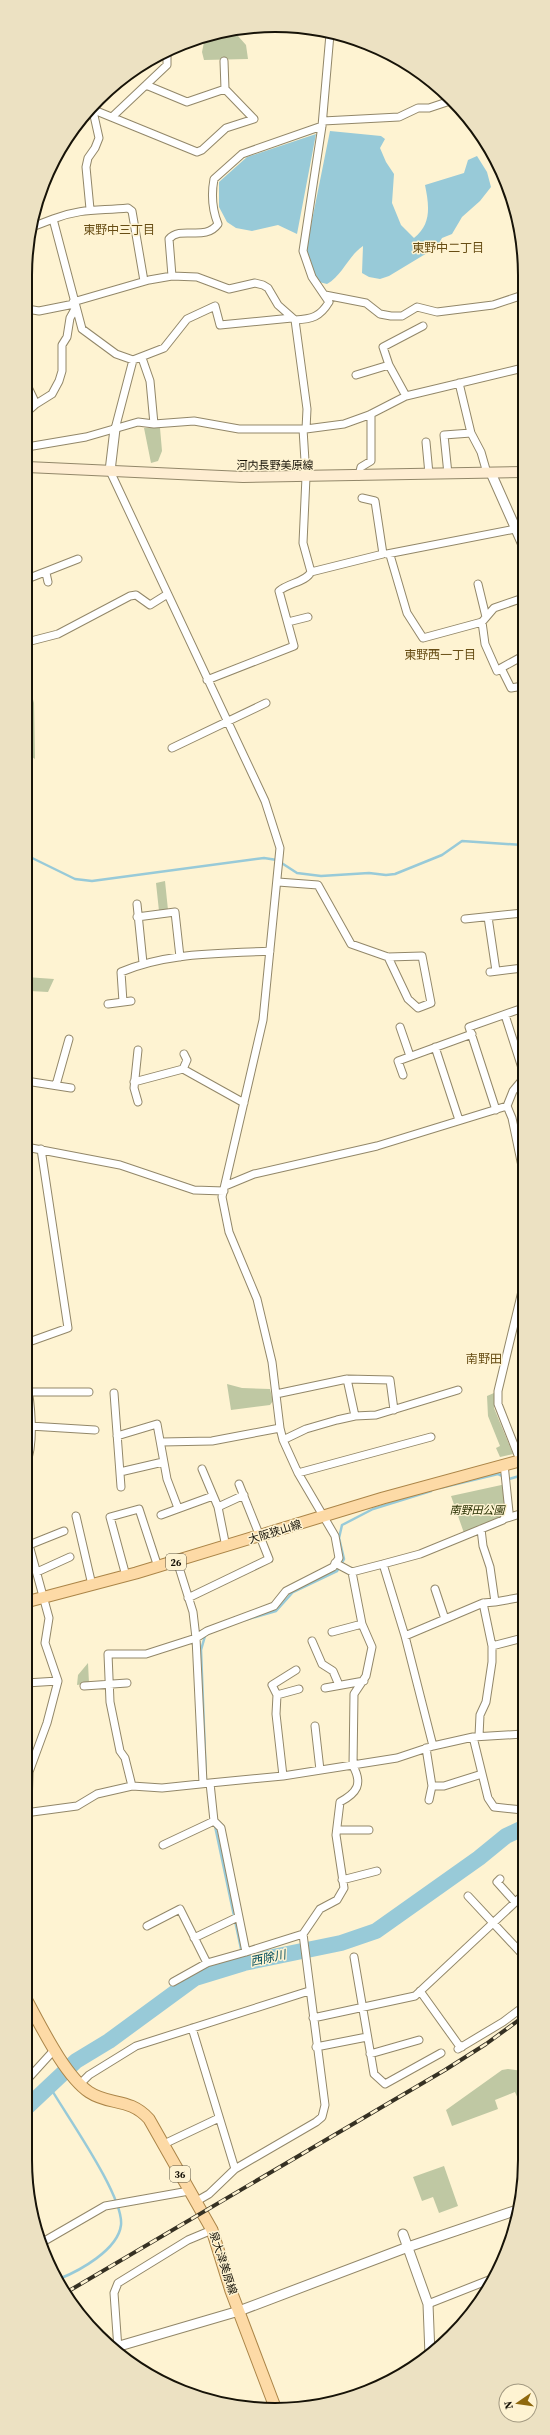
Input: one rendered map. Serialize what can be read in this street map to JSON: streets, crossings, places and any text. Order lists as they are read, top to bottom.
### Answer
{
  "streets": {
    "main road": [
      "河内長野美原線",
      "大阪狭山線",
      "26",
      "36",
      "泉大津美原線"
    ]
  },
  "districts": [
    "東野中三丁目",
    "東野中二丁目",
    "東野西一丁目",
    "南野田"
  ],
  "water": ["西除川"],
  "parks": ["南野田公園"],
  "north": "left"
}
